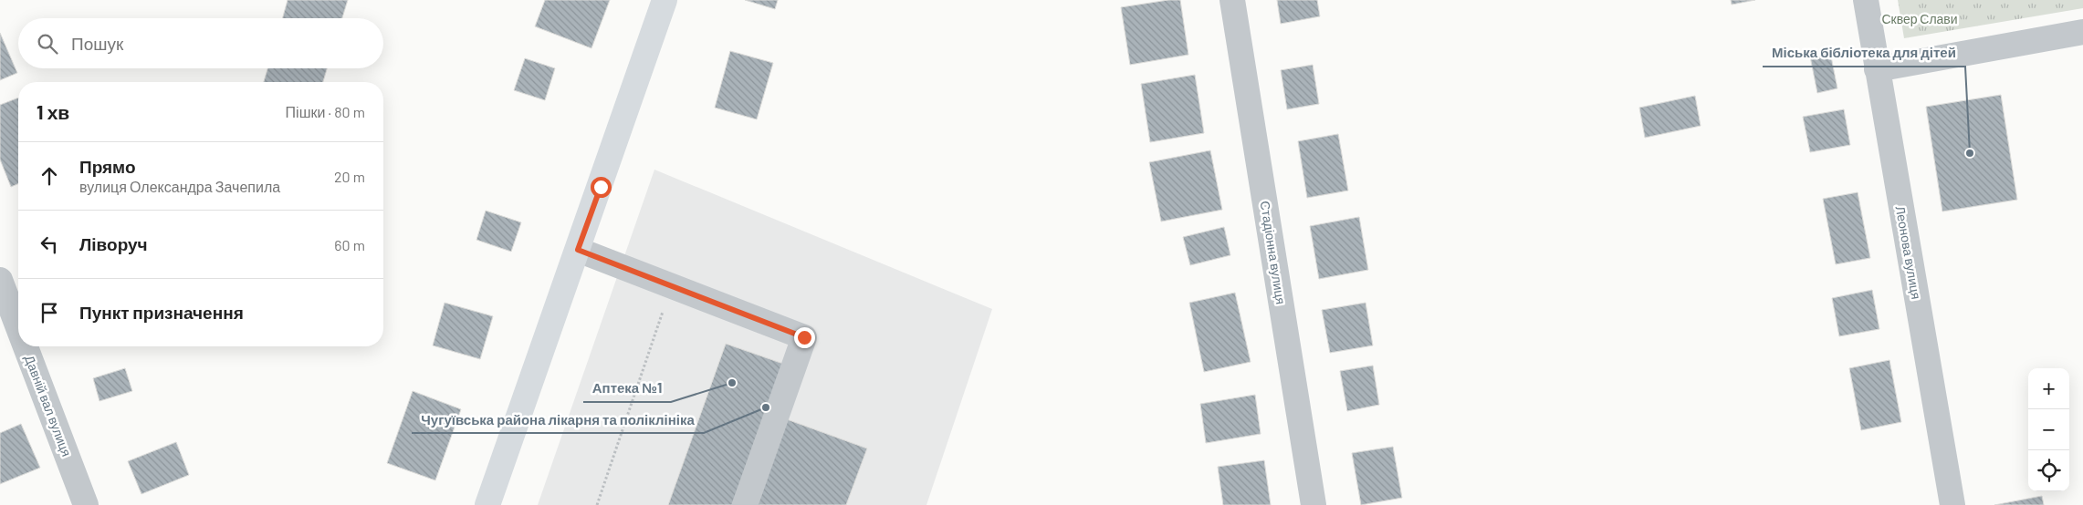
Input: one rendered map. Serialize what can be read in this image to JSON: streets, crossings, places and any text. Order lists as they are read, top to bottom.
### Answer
{
  "streets": {
    "street": ["Стадіонна вулиця", "Леонова вулиця", "Давній вал вулиця"]
  },
  "parks": ["Сквер Слави"],
  "places": ["Міська бібліотека для дітей", "Аптека №1", "Чугуївська района лікарня та поліклініка"],
  "page": {
    "search": "Пошук",
    "heading": ["1 хв", "Пішки · 80 m"],
    "list": [
      ["Прямо", "вулиця Олександра Зачепила", "20 m"],
      ["Ліворуч", "60 m"],
      "Пункт призначення"
    ],
    "map_buttons": ["+", "−"]
  }
}
